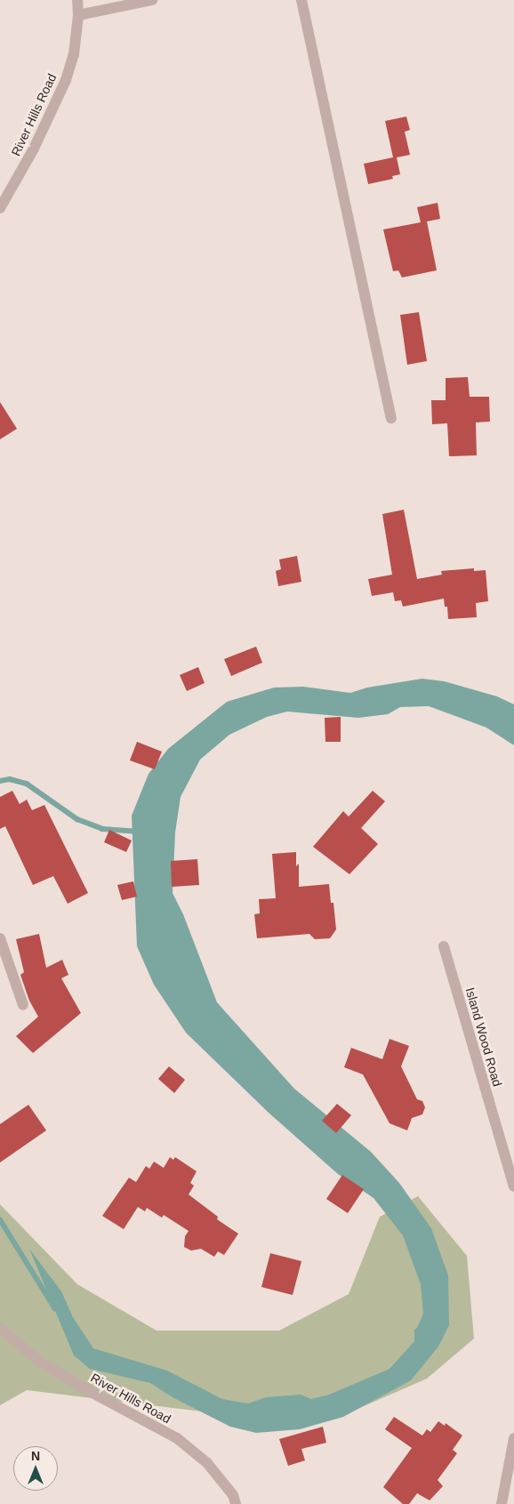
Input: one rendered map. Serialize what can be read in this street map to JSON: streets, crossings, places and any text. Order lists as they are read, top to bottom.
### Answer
{
  "streets": {
    "street": ["River Hills Road", "Island Wood Road"]
  },
  "north": "top"
}
